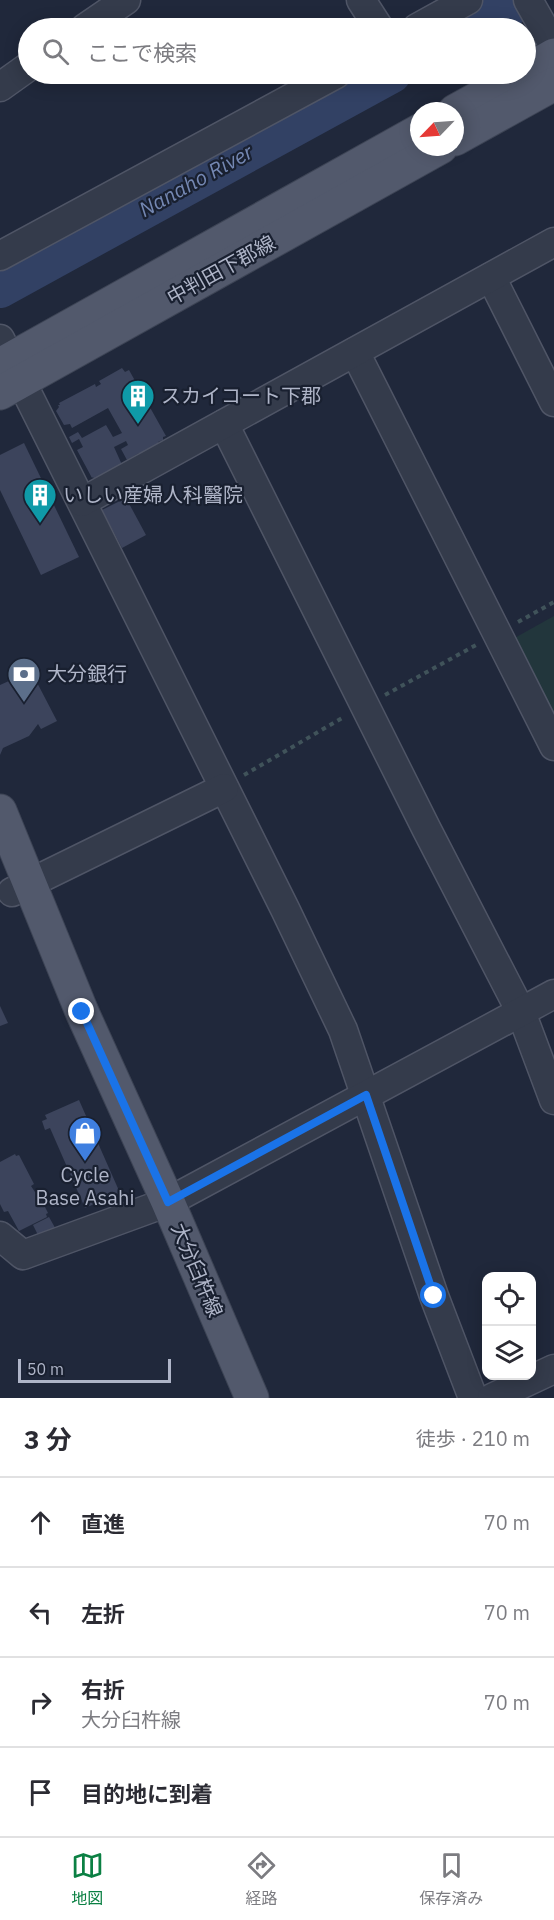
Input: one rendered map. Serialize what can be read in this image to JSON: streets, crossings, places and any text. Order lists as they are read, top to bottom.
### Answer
{
  "streets": {
    "main road": ["中判田下郡線", "大分臼杵線"]
  },
  "water": ["Nanaho River"],
  "places": {
    "building": ["スカイコート下郡", "いしい産婦人科醫院"],
    "bank": ["大分銀行"],
    "shop": ["Cycle Base Asahi"]
  },
  "scale_bar": "50 m",
  "north": "bottom left",
  "page": {
    "search": "ここで検索",
    "scale": "50 m",
    "heading": ["3 分", "徒歩 · 210 m"],
    "list": [
      ["直進", "70 m"],
      ["左折", "70 m"],
      ["右折", "大分臼杵線", "70 m"],
      "目的地に到着"
    ],
    "nav": ["地図", "経路", "保存済み"]
  }
}
